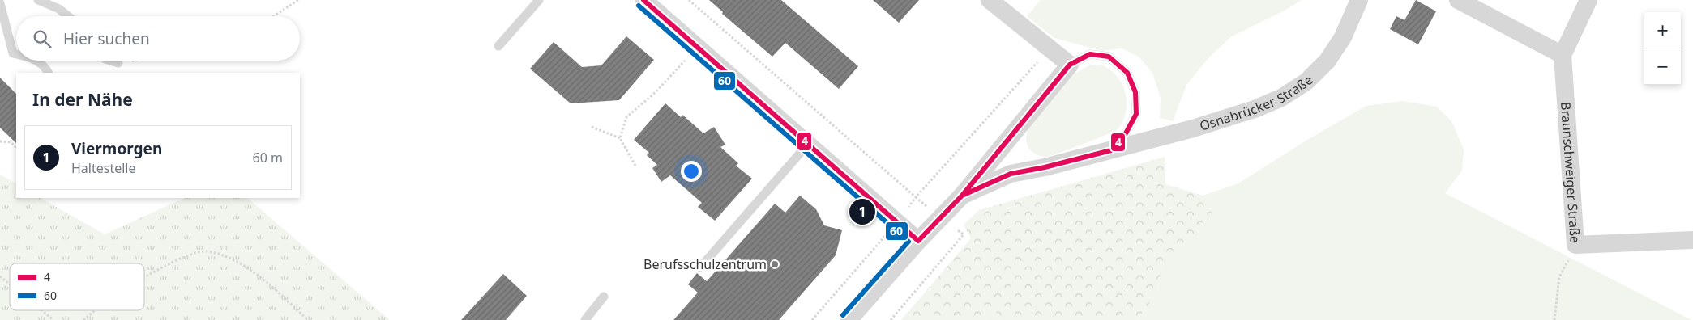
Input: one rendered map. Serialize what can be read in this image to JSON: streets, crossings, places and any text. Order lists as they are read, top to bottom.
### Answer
{
  "streets": {
    "street": ["Osnabrücker Straße", "Braunschweiger Straße"]
  },
  "places": ["Berufsschulzentrum"],
  "lines": ["transit line 4", "transit line 60"],
  "legend": ["4", "60"],
  "page": {
    "map_buttons": ["+", "−"],
    "search": "Hier suchen",
    "heading": "In der Nähe",
    "list": [
      {
        "mark": "1",
        "name": "Viermorgen",
        "note": "Haltestelle",
        "value": "60 m"
      }
    ],
    "pins": "1"
  }
}
